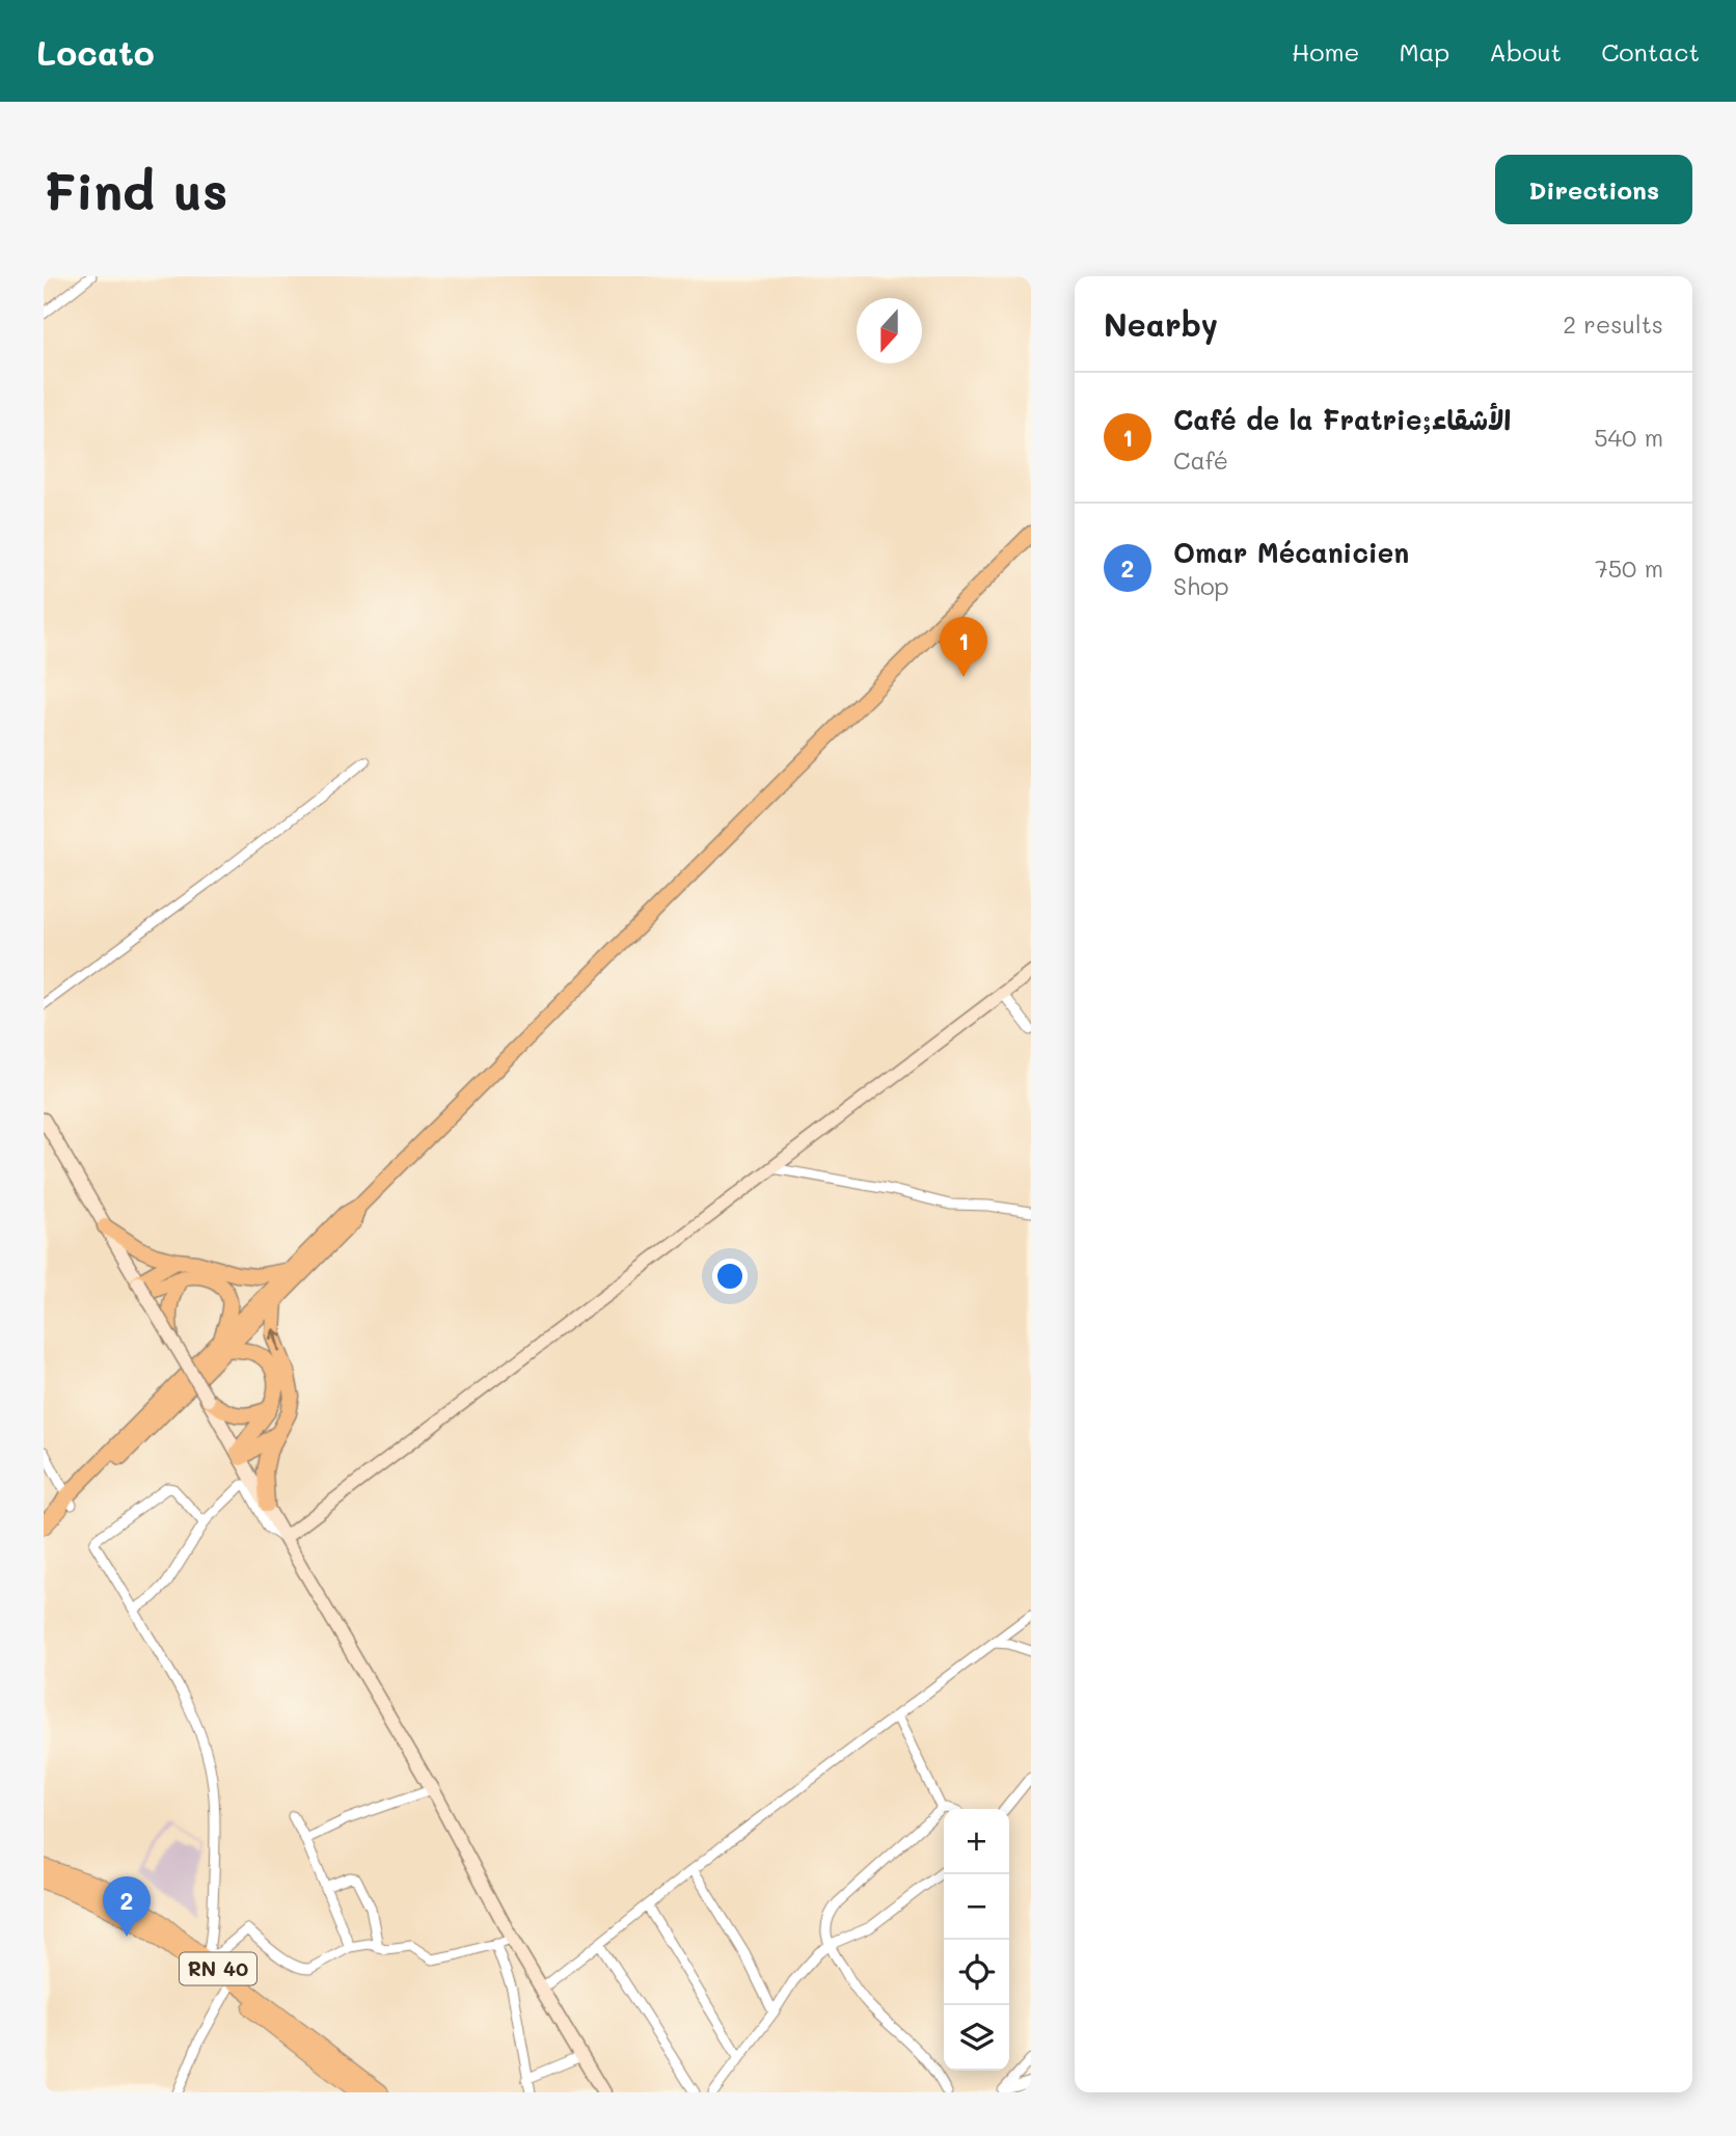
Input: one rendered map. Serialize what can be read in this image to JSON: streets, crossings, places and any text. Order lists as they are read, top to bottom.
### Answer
{
  "streets": {
    "highway": ["RN 40"]
  },
  "north": "bottom",
  "page": {
    "header": "Locato",
    "nav": [
      "Home",
      "Map",
      "About",
      "Contact"
    ],
    "buttons": "Directions",
    "title": "Find us",
    "heading": ["Nearby", "2 results"],
    "list": [
      {
        "mark": "1",
        "name": "Café de la Fratrie;الأشقاء",
        "note": "Café",
        "value": "540 m"
      },
      {
        "mark": "2",
        "name": "Omar Mécanicien",
        "note": "Shop",
        "value": "750 m"
      }
    ],
    "pins": ["1", "2"],
    "map_buttons": ["+", "−"]
  }
}
